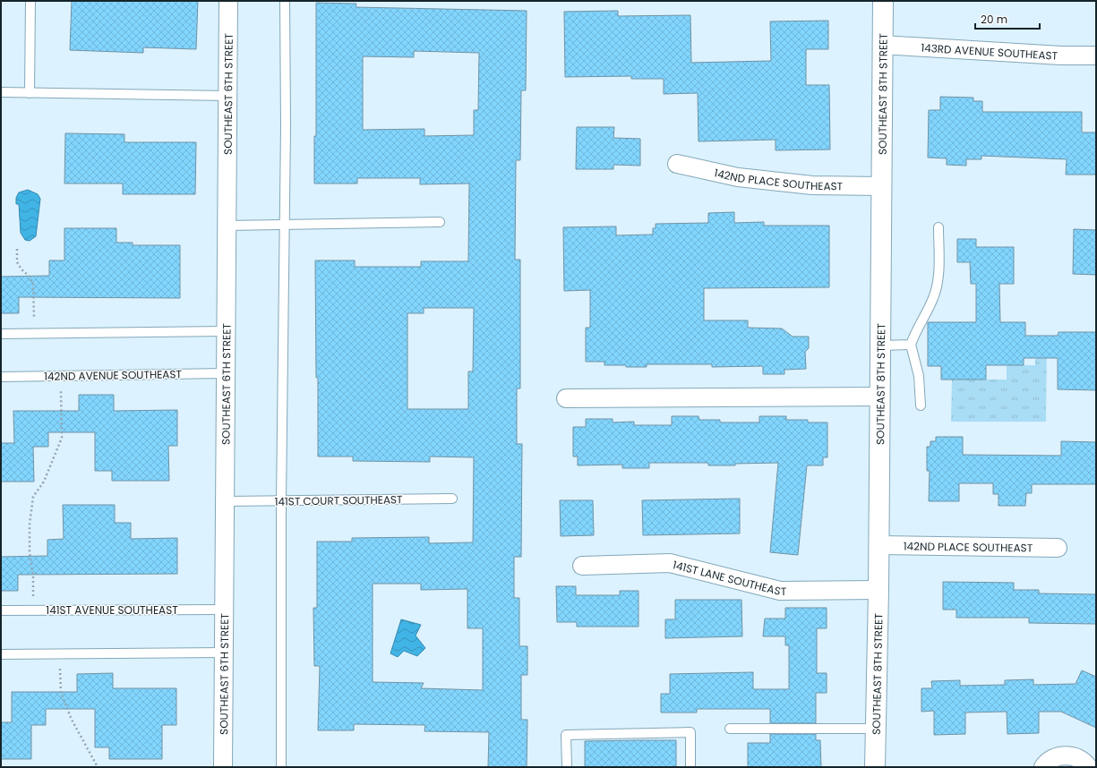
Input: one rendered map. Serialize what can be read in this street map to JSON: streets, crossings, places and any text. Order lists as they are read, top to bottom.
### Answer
{
  "streets": {
    "street": [
      "143RD AVENUE SOUTHEAST",
      "SOUTHEAST 6TH STREET",
      "SOUTHEAST 8TH STREET",
      "142ND PLACE SOUTHEAST",
      "141ST LANE SOUTHEAST"
    ],
    "lane": ["142ND AVENUE SOUTHEAST", "141ST COURT SOUTHEAST", "141ST AVENUE SOUTHEAST"]
  },
  "crossings": [
    ["143RD AVENUE SOUTHEAST", "SOUTHEAST 8TH STREET"],
    ["SOUTHEAST 6TH STREET", "142ND AVENUE SOUTHEAST"],
    ["SOUTHEAST 6TH STREET", "141ST COURT SOUTHEAST"],
    ["SOUTHEAST 6TH STREET", "141ST AVENUE SOUTHEAST"],
    ["SOUTHEAST 8TH STREET", "142ND PLACE SOUTHEAST"],
    ["SOUTHEAST 8TH STREET", "141ST LANE SOUTHEAST"]
  ],
  "scale_bar": "20 m"
}
